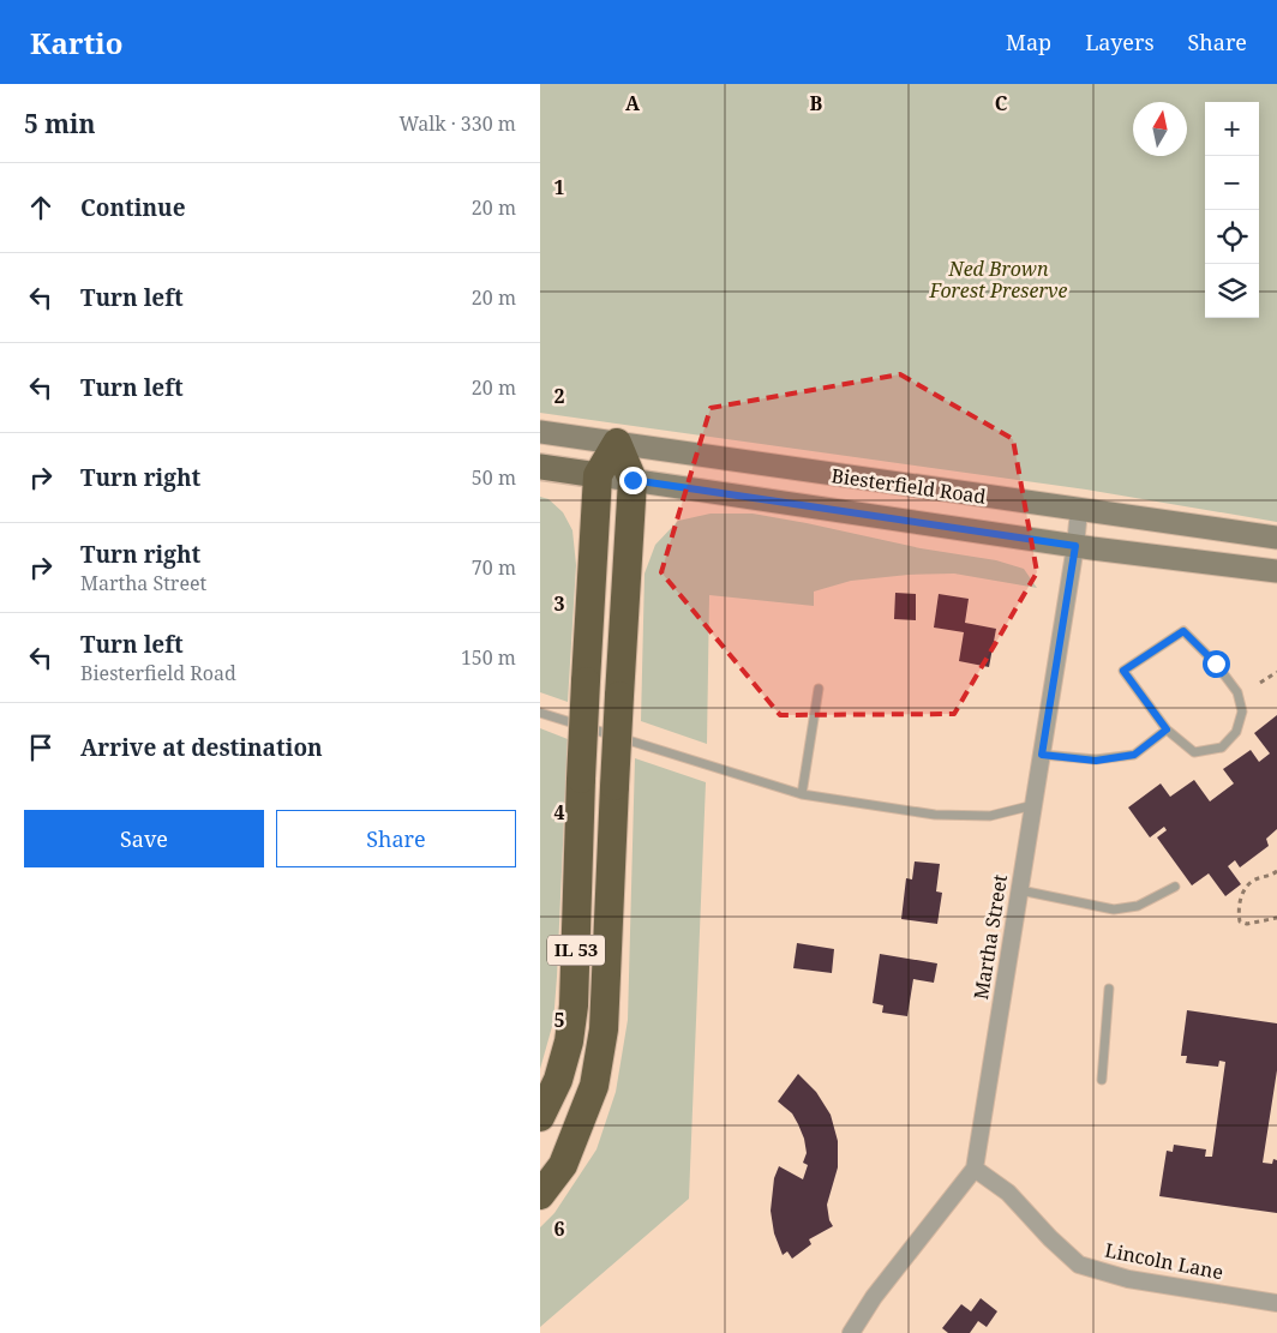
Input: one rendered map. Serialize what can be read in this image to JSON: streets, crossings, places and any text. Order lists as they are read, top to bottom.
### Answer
{
  "streets": {
    "highway": ["IL 53"],
    "main road": ["Biesterfield Road"],
    "street": ["Martha Street", "Lincoln Lane"]
  },
  "crossings": [
    ["Biesterfield Road", "Martha Street"],
    ["Biesterfield Road", "IL 53"],
    ["Martha Street", "Lincoln Lane"]
  ],
  "parks": ["Ned Brown Forest Preserve"],
  "north": "top",
  "page": {
    "header": "Kartio",
    "nav": ["Map", "Layers", "Share"],
    "heading": ["5 min", "Walk · 330 m"],
    "map_buttons": ["+", "−"],
    "list": [
      ["Continue", "20 m"],
      ["Turn left", "20 m"],
      ["Turn left", "20 m"],
      ["Turn right", "50 m"],
      ["Turn right", "Martha Street", "70 m"],
      ["Turn left", "Biesterfield Road", "150 m"],
      "Arrive at destination"
    ],
    "buttons": ["Save", "Share"]
  },
  "grid": {
    "columns": ["A", "B", "C"],
    "rows": [
      "1",
      "2",
      "3",
      "4",
      "5",
      "6"
    ]
  }
}
